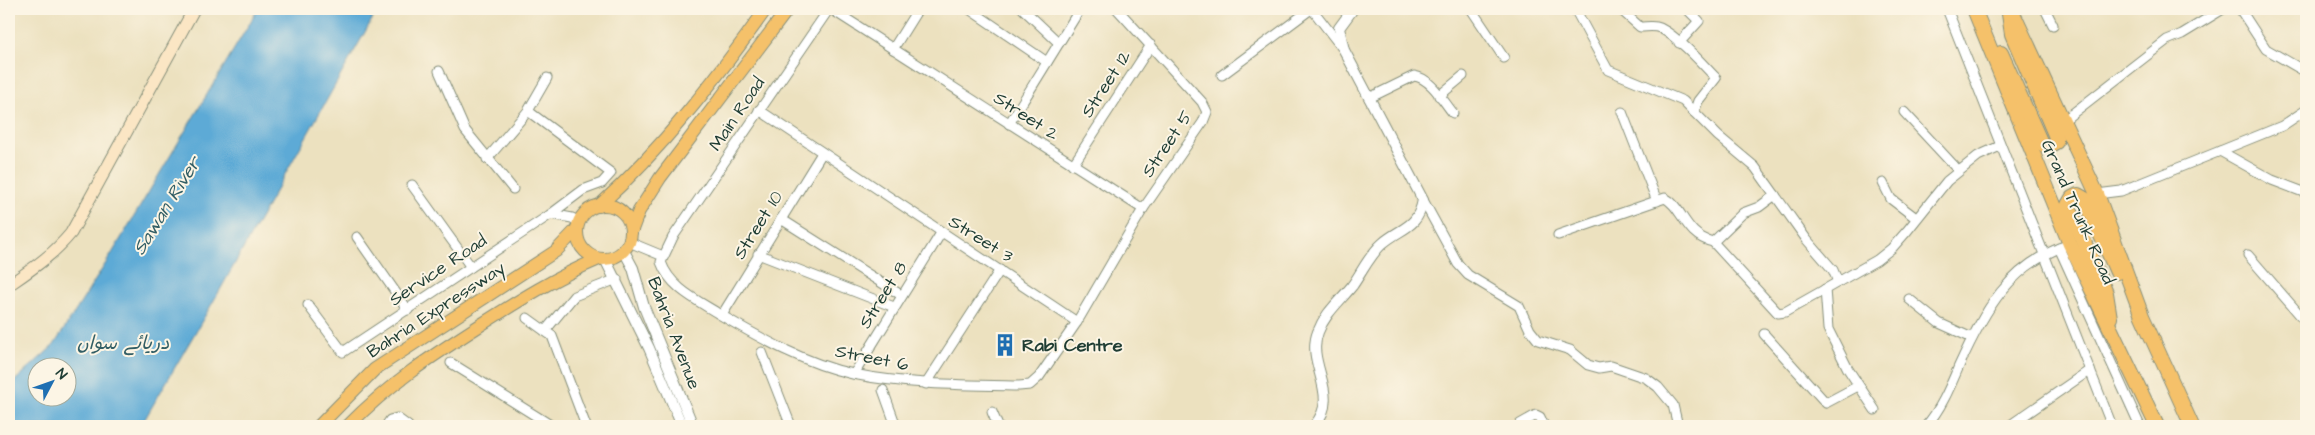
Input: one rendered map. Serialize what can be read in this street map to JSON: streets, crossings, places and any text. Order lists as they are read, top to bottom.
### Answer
{
  "streets": {
    "highway": ["Grand Trunk Road"],
    "main road": ["Bahria Expressway"],
    "street": [
      "Street 12",
      "Main Road",
      "Street 2",
      "Street 5",
      "Street 10",
      "Street 3",
      "Service Road",
      "Street 8",
      "Bahria Avenue",
      "Street 6"
    ]
  },
  "crossings": [
    ["Street 12", "Street 2"],
    ["Street 12", "Street 5"],
    ["Main Road", "Street 2"],
    ["Main Road", "Street 3"],
    ["Main Road", "Street 6"],
    ["Street 2", "Street 5"],
    ["Street 10", "Street 3"],
    ["Street 10", "Street 6"],
    ["Street 3", "Street 8"],
    ["Street 3", "Street 6"],
    ["Street 8", "Street 6"],
    ["Bahria Expressway", "Bahria Avenue"]
  ],
  "water": ["Sawan River", "دریائے سواں"],
  "places": {
    "building": ["Rabi Centre"]
  },
  "north": "top right"
}
